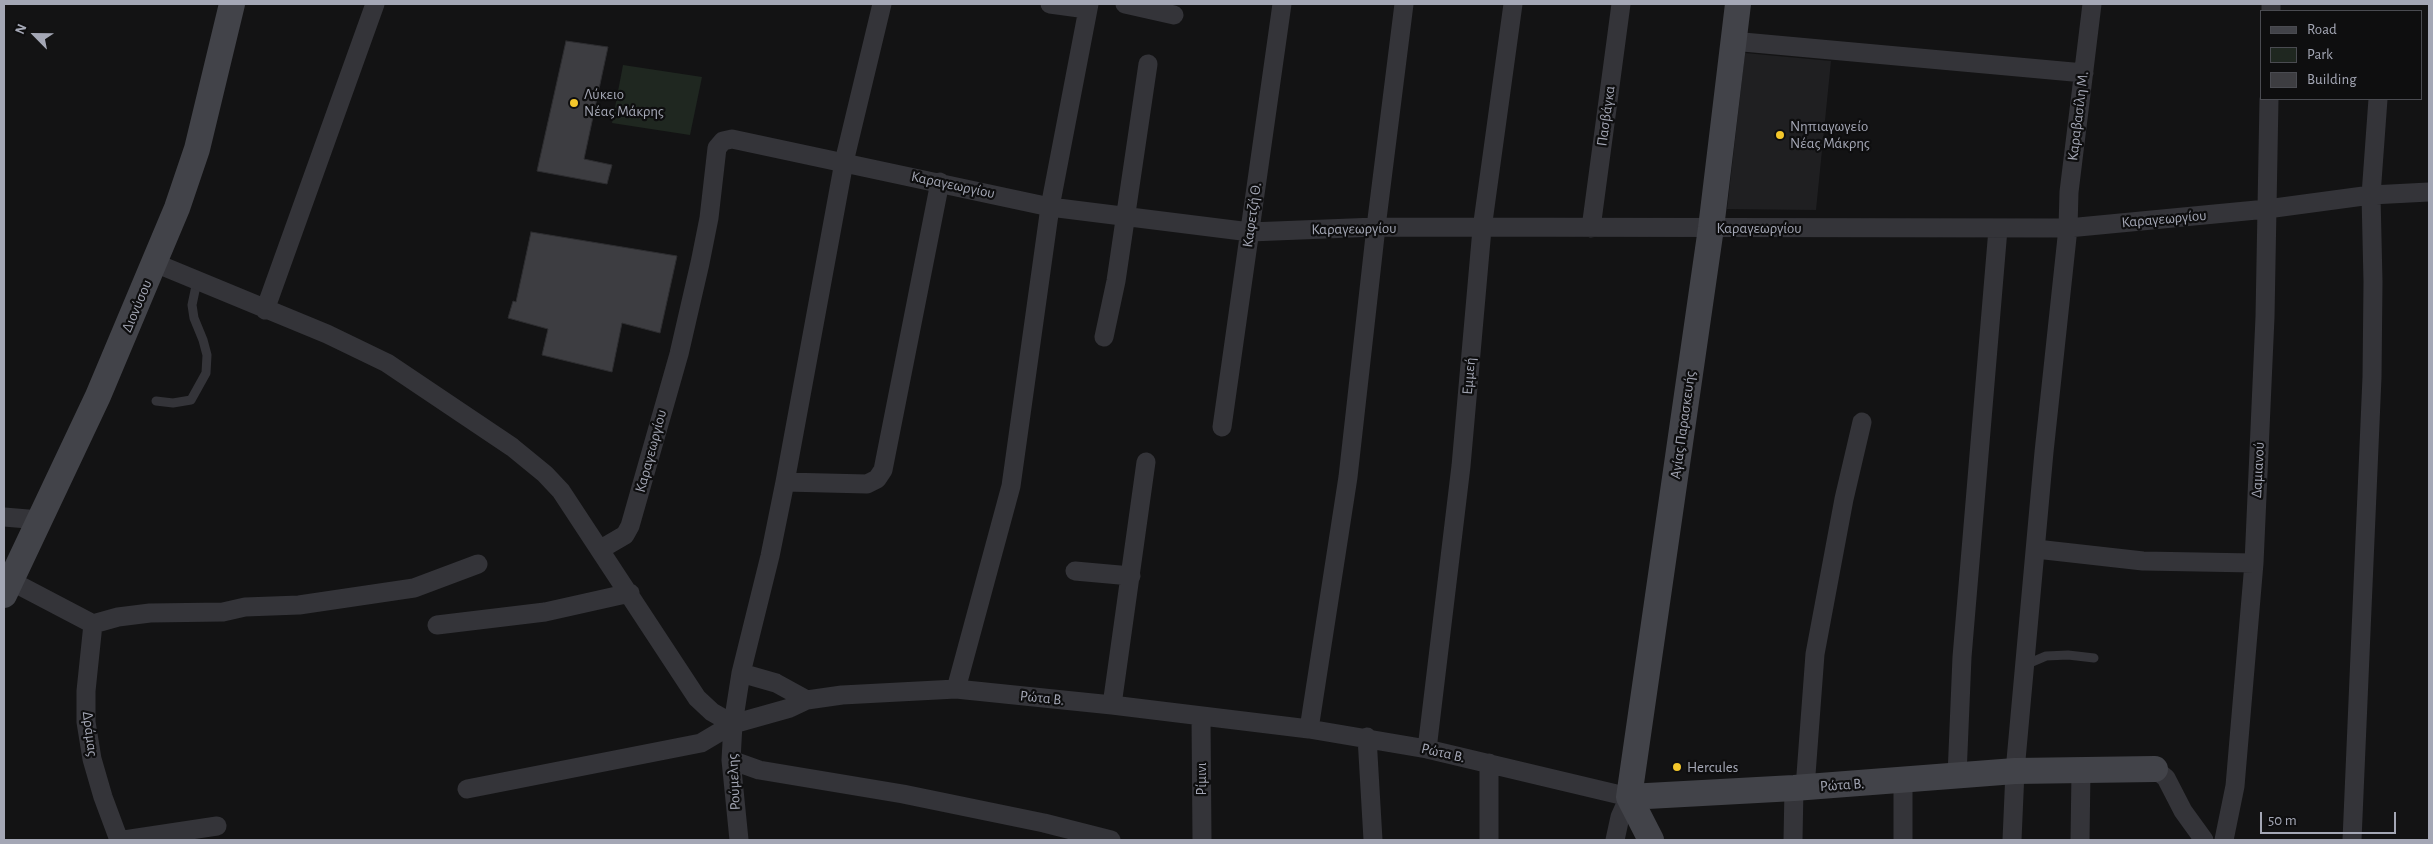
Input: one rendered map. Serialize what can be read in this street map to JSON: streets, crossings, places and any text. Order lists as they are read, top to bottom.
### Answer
{
  "streets": {
    "street": [
      "Πασβάγκα",
      "Καραβασίλη Μ.",
      "Καραγεωργίου",
      "Καφετζή Θ.",
      "Διονύσου",
      "Εμμεή",
      "Αγίας Παρασκευής",
      "Δαμιανού",
      "Ρώτα Β.",
      "Δράμας",
      "Ρίμινι",
      "Ρούμελης"
    ]
  },
  "crossings": [
    ["Πασβάγκα", "Καραγεωργίου"],
    ["Καραβασίλη Μ.", "Καραγεωργίου"],
    ["Καραβασίλη Μ.", "Ρώτα Β."],
    ["Καραγεωργίου", "Καφετζή Θ."],
    ["Καραγεωργίου", "Εμμεή"],
    ["Καραγεωργίου", "Αγίας Παρασκευής"],
    ["Καραγεωργίου", "Δαμιανού"],
    ["Καραγεωργίου", "Ρούμελης"],
    ["Εμμεή", "Ρώτα Β."],
    ["Αγίας Παρασκευής", "Ρώτα Β."],
    ["Ρώτα Β.", "Ρίμινι"],
    ["Ρώτα Β.", "Ρούμελης"]
  ],
  "places": ["Λύκειο Νέας Μάκρης", "Νηπιαγωγείο Νέας Μάκρης", "Hercules"],
  "legend": ["Road", "Park", "Building"],
  "scale_bar": "50 m",
  "north": "top left"
}
